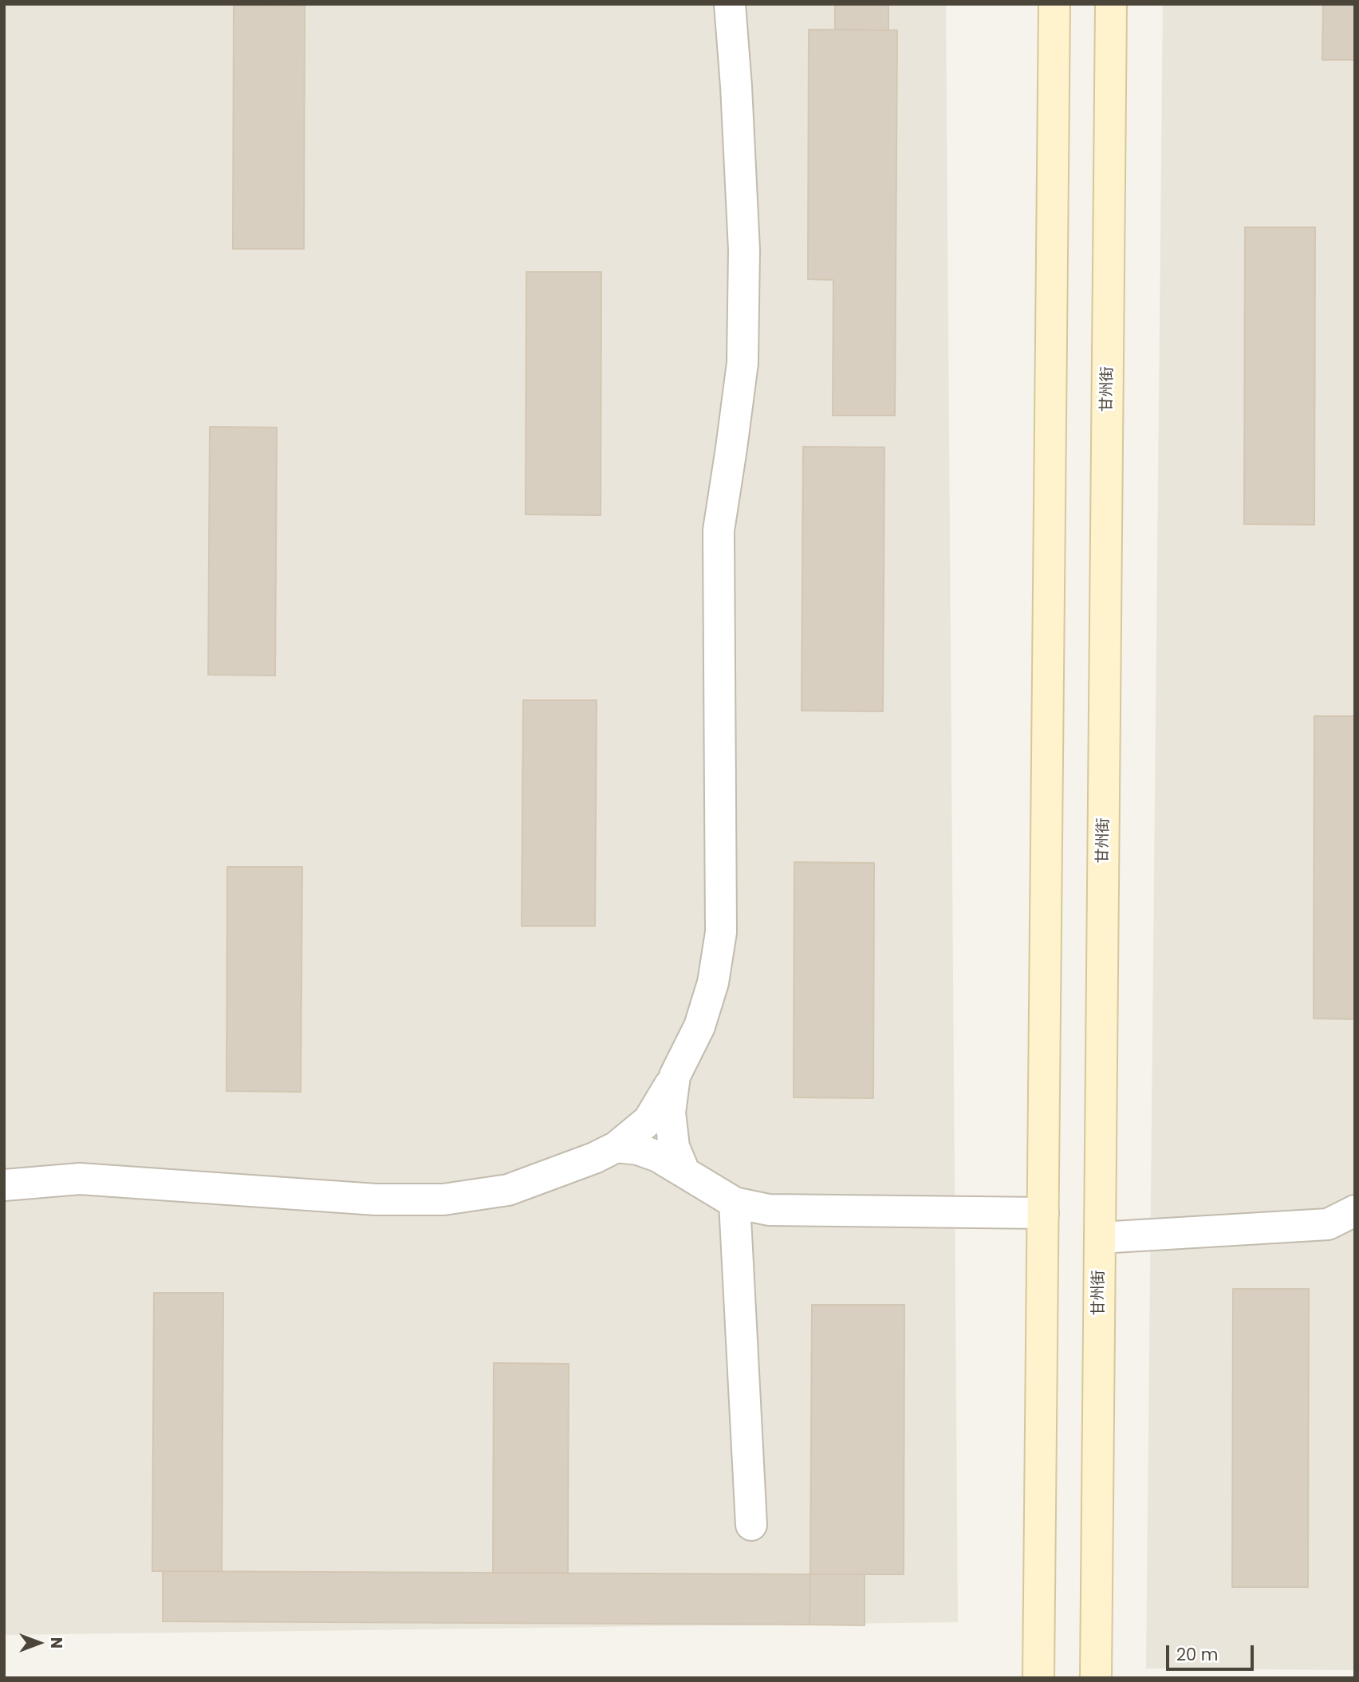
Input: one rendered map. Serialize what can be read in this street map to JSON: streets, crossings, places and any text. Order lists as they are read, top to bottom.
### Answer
{
  "streets": {
    "street": ["甘州街"]
  },
  "scale_bar": "20 m",
  "north": "right"
}
